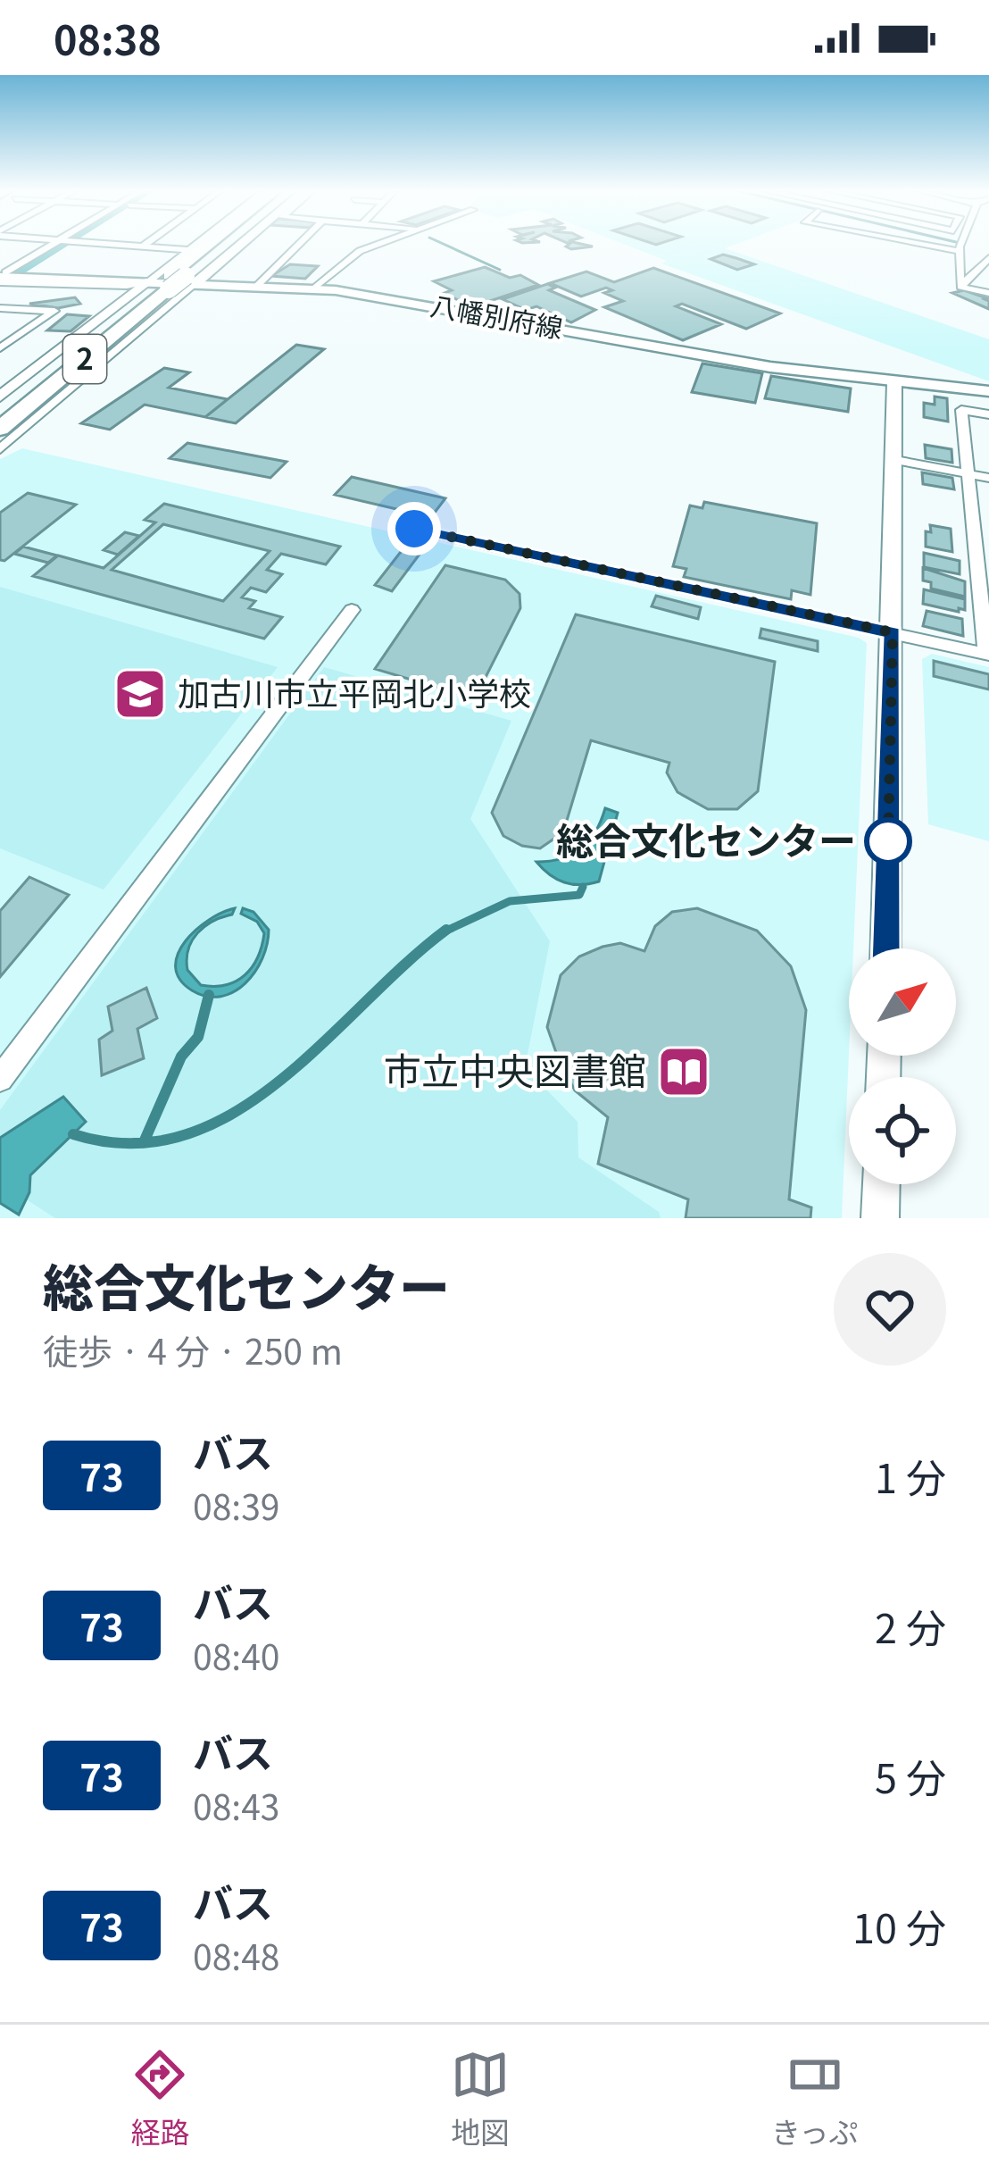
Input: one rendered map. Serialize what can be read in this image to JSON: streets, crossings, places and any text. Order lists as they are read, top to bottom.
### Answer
{
  "streets": {
    "highway": ["2"],
    "main road": ["八幡別府線"]
  },
  "crossings": [
    ["八幡別府線", "2"]
  ],
  "places": {
    "school or university": ["加古川市立平岡北小学校"],
    "other": ["総合文化センター"],
    "library": ["市立中央図書館"]
  },
  "lines": ["bus line 73"],
  "north": "top right",
  "page": {
    "status": "08:38",
    "heading": ["総合文化センター", "徒歩 · 4 分 · 250 m"],
    "list": [
      {
        "mark": "73",
        "name": "バス",
        "note": "08:39",
        "value": "1 分"
      },
      {
        "mark": "73",
        "name": "バス",
        "note": "08:40",
        "value": "2 分"
      },
      {
        "mark": "73",
        "name": "バス",
        "note": "08:43",
        "value": "5 分"
      },
      {
        "mark": "73",
        "name": "バス",
        "note": "08:48",
        "value": "10 分"
      }
    ],
    "tabs": ["経路", "地図", "きっぷ"]
  }
}
